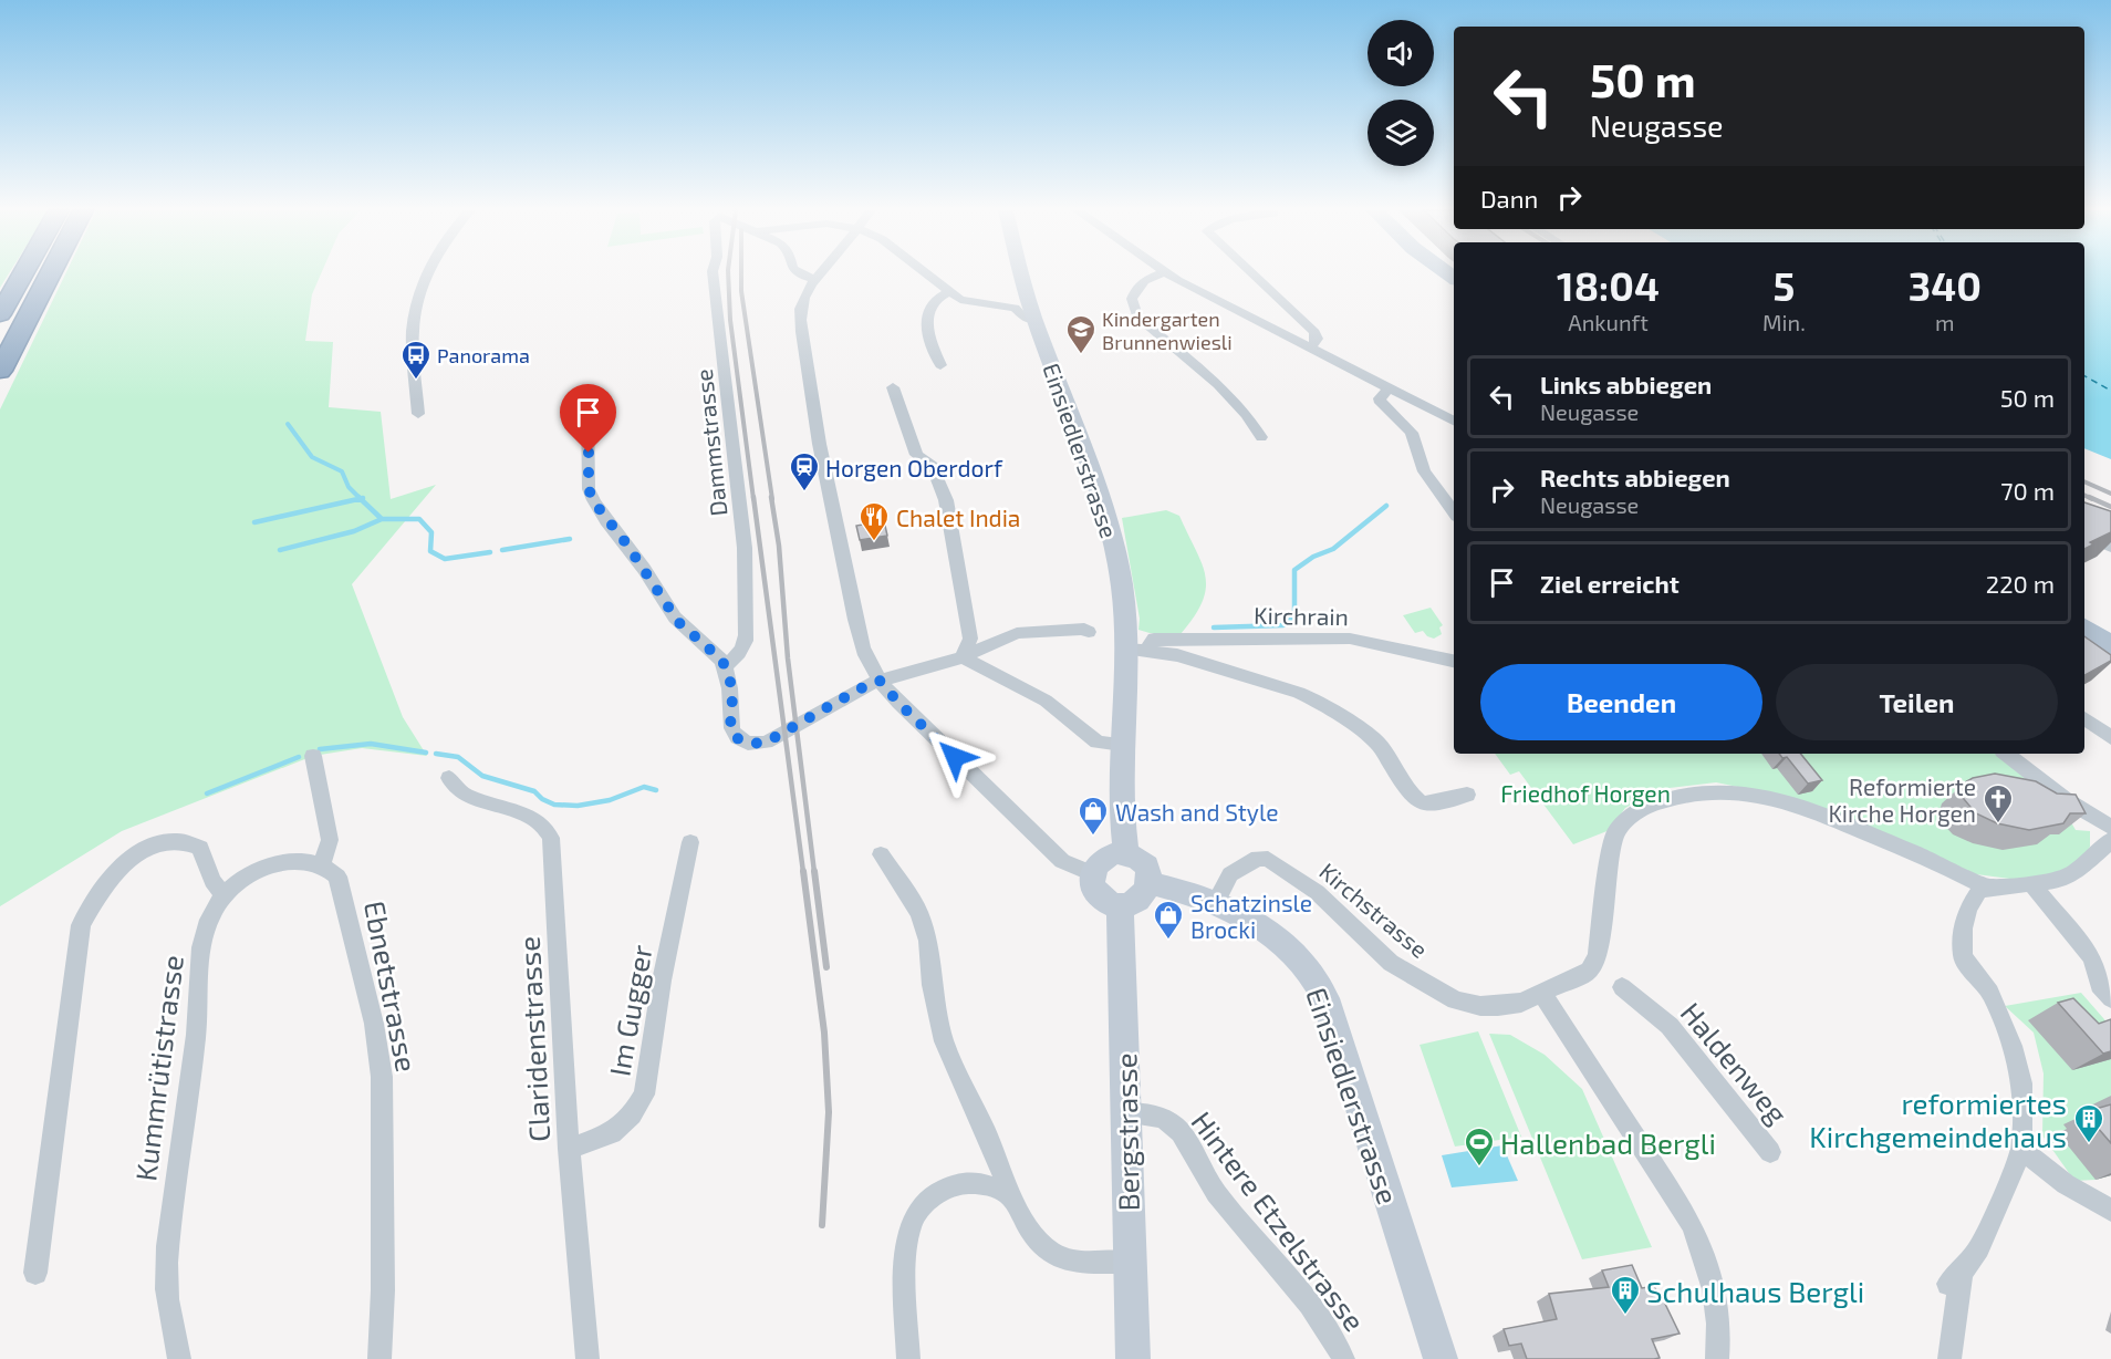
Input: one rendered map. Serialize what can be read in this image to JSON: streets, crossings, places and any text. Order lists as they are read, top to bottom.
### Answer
{
  "streets": {
    "main road": ["Einsiedlerstrasse", "Bergstrasse"],
    "street": [
      "Dammstrasse",
      "Kirchrain",
      "Kirchstrasse",
      "Ebnetstrasse",
      "Im Gugger",
      "Claridenstrasse",
      "Haldenweg",
      "Kummrütistrasse",
      "Hintere Etzelstrasse"
    ]
  },
  "crossings": [
    ["Einsiedlerstrasse", "Kirchstrasse"],
    ["Einsiedlerstrasse", "Bergstrasse"],
    ["Ebnetstrasse", "Kummrütistrasse"],
    ["Im Gugger", "Claridenstrasse"],
    ["Bergstrasse", "Hintere Etzelstrasse"]
  ],
  "parks": ["Friedhof Horgen"],
  "places": {
    "school or university": ["Kindergarten Brunnenwiesli"],
    "bus stop": ["Panorama"],
    "station": ["Horgen Oberdorf"],
    "restaurant": ["Chalet India"],
    "church": ["Reformierte Kirche Horgen"],
    "shop": ["Wash and Style", "Schatzinsle Brocki"],
    "building": ["reformiertes Kirchgemeindehaus", "Schulhaus Bergli"],
    "sports": ["Hallenbad Bergli"]
  },
  "page": {
    "turn": ["50 m", "Neugasse"],
    "then": "Dann",
    "eta": [
      "18:04",
      "Ankunft",
      "5",
      "Min.",
      "340",
      "m"
    ],
    "list": [
      {
        "name": "Links abbiegen",
        "note": "Neugasse",
        "value": "50 m"
      },
      {
        "name": "Rechts abbiegen",
        "note": "Neugasse",
        "value": "70 m"
      },
      {
        "name": "Ziel erreicht",
        "value": "220 m"
      }
    ],
    "buttons": ["Beenden", "Teilen"]
  }
}
